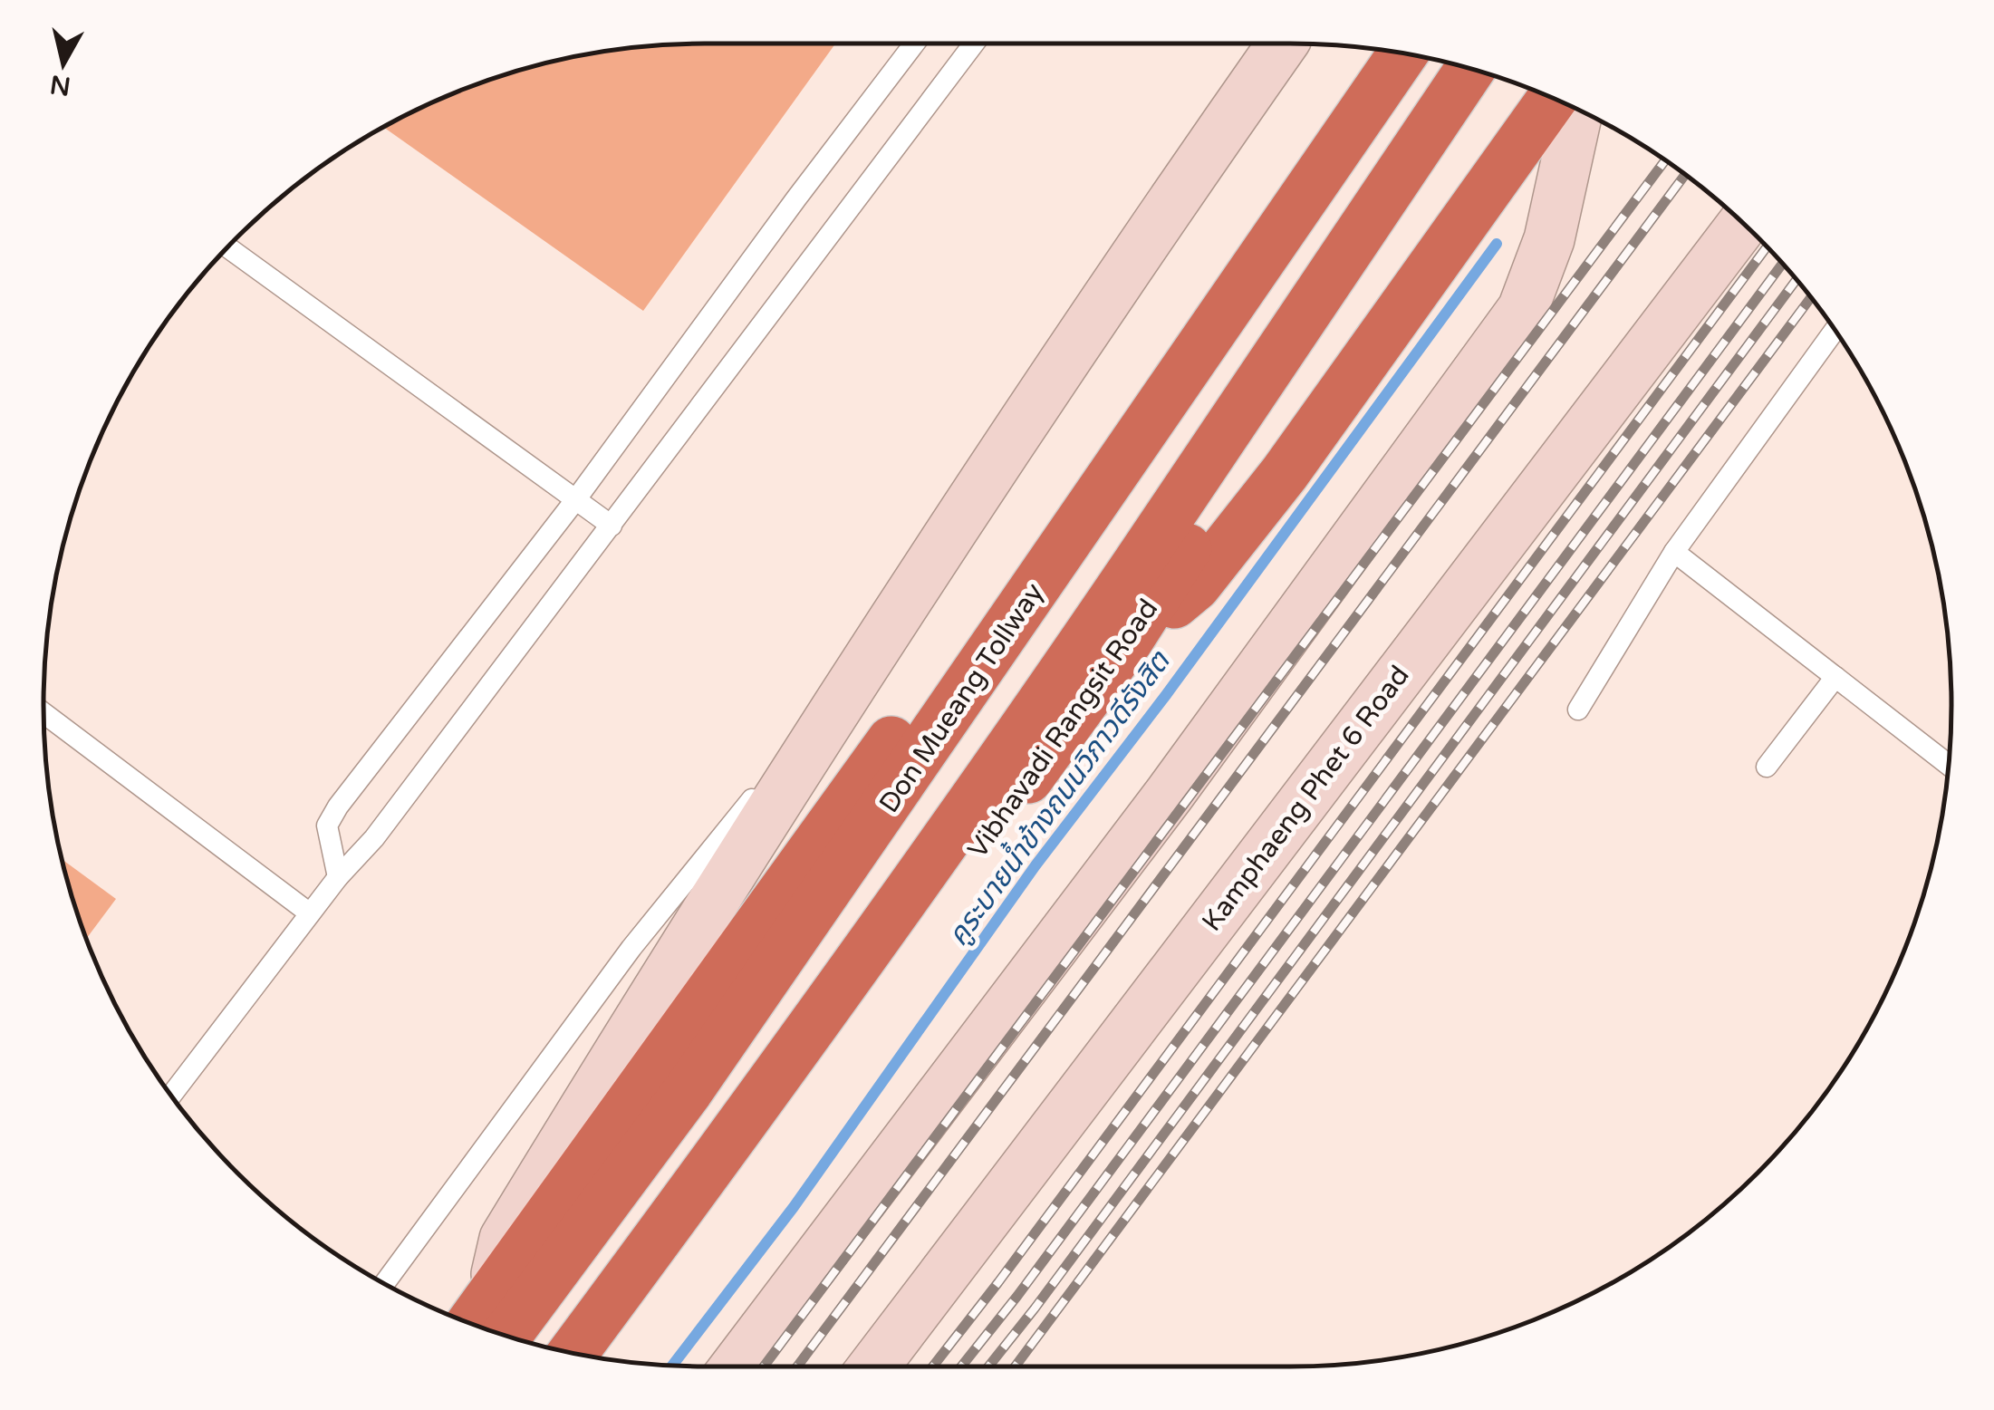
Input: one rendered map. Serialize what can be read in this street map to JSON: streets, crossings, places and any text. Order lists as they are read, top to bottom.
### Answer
{
  "streets": {
    "highway": ["Don Mueang Tollway", "Vibhavadi Rangsit Road"],
    "main road": ["Kamphaeng Phet 6 Road"]
  },
  "water": ["คูระบายน้ำข้างถนนวิภาวดีรังสิต"],
  "north": "bottom"
}
